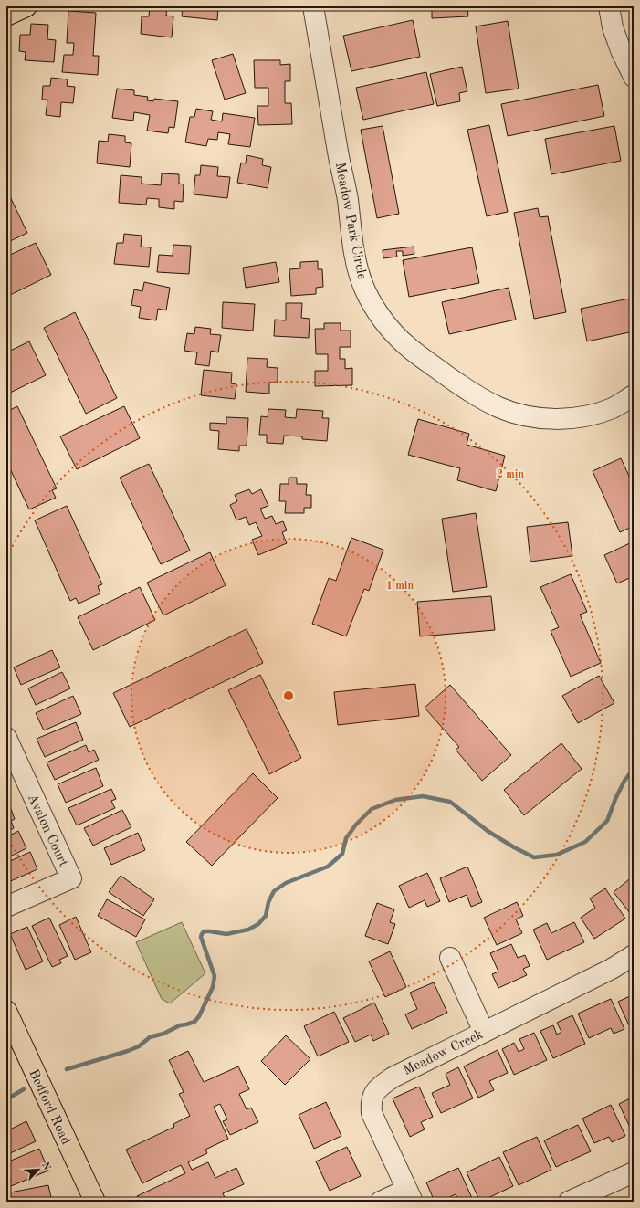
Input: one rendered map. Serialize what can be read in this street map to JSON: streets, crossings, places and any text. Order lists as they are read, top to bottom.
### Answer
{
  "streets": {
    "main road": ["Bedford Road"],
    "street": ["Meadow Park Circle", "Avalon Court", "Meadow Creek"]
  },
  "north": "top right",
  "rings": ["2 min", "1 min"]
}
